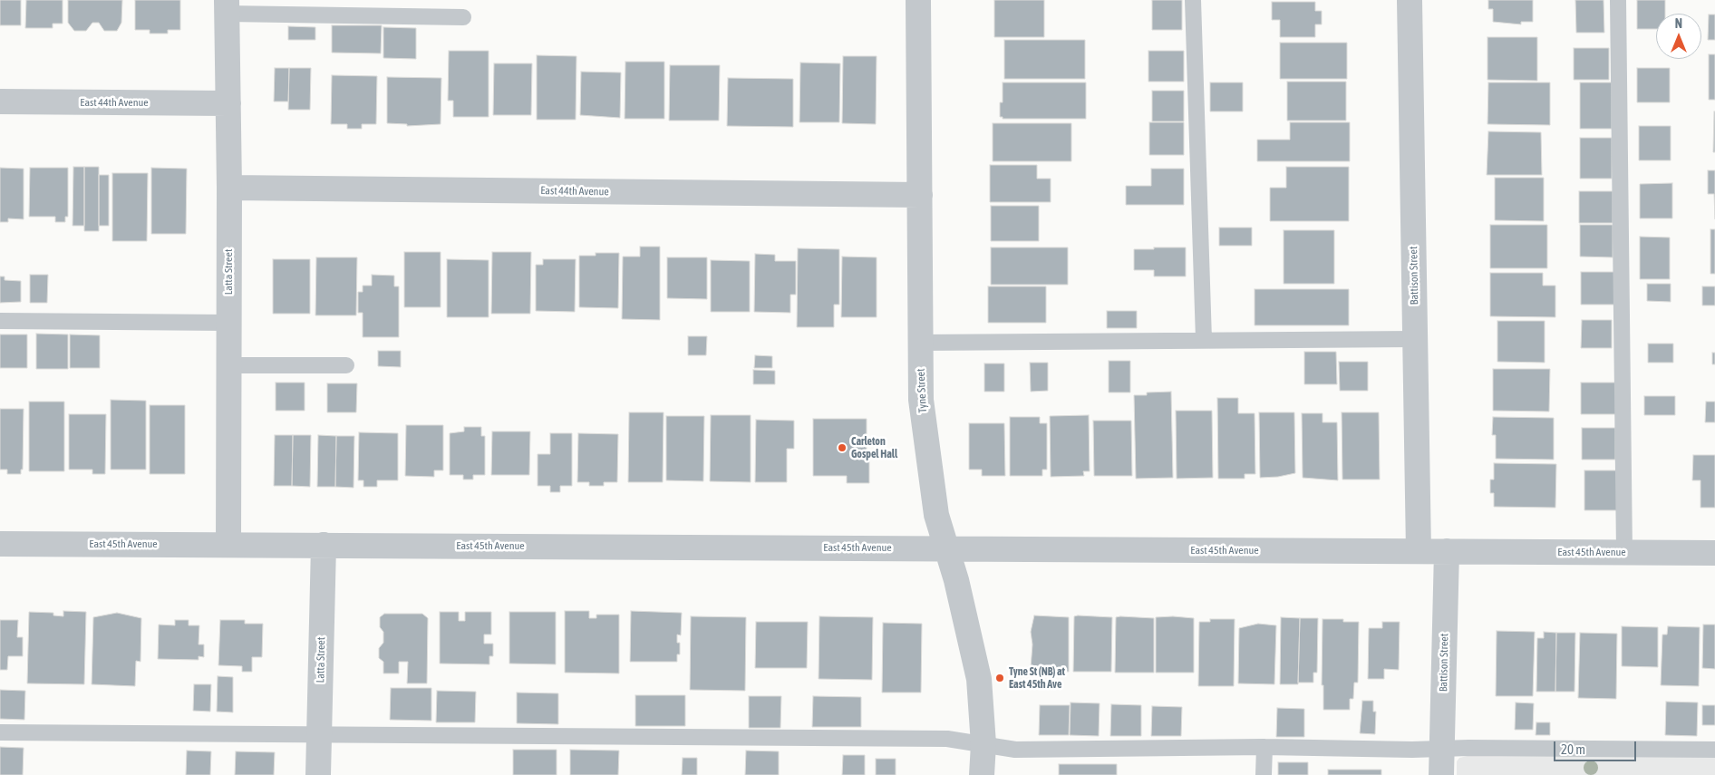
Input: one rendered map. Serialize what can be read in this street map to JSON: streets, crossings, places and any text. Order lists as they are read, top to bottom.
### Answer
{
  "streets": {
    "street": [
      "East 44th Avenue",
      "Latta Street",
      "Battison Street",
      "Tyne Street",
      "East 45th Avenue"
    ]
  },
  "crossings": [
    ["East 44th Avenue", "Latta Street"],
    ["East 44th Avenue", "Tyne Street"],
    ["Latta Street", "East 45th Avenue"],
    ["Battison Street", "East 45th Avenue"],
    ["Tyne Street", "East 45th Avenue"]
  ],
  "places": ["Carleton Gospel Hall", "Tyne St (NB) at East 45th Ave"],
  "scale_bar": "20 m",
  "north": "top"
}
